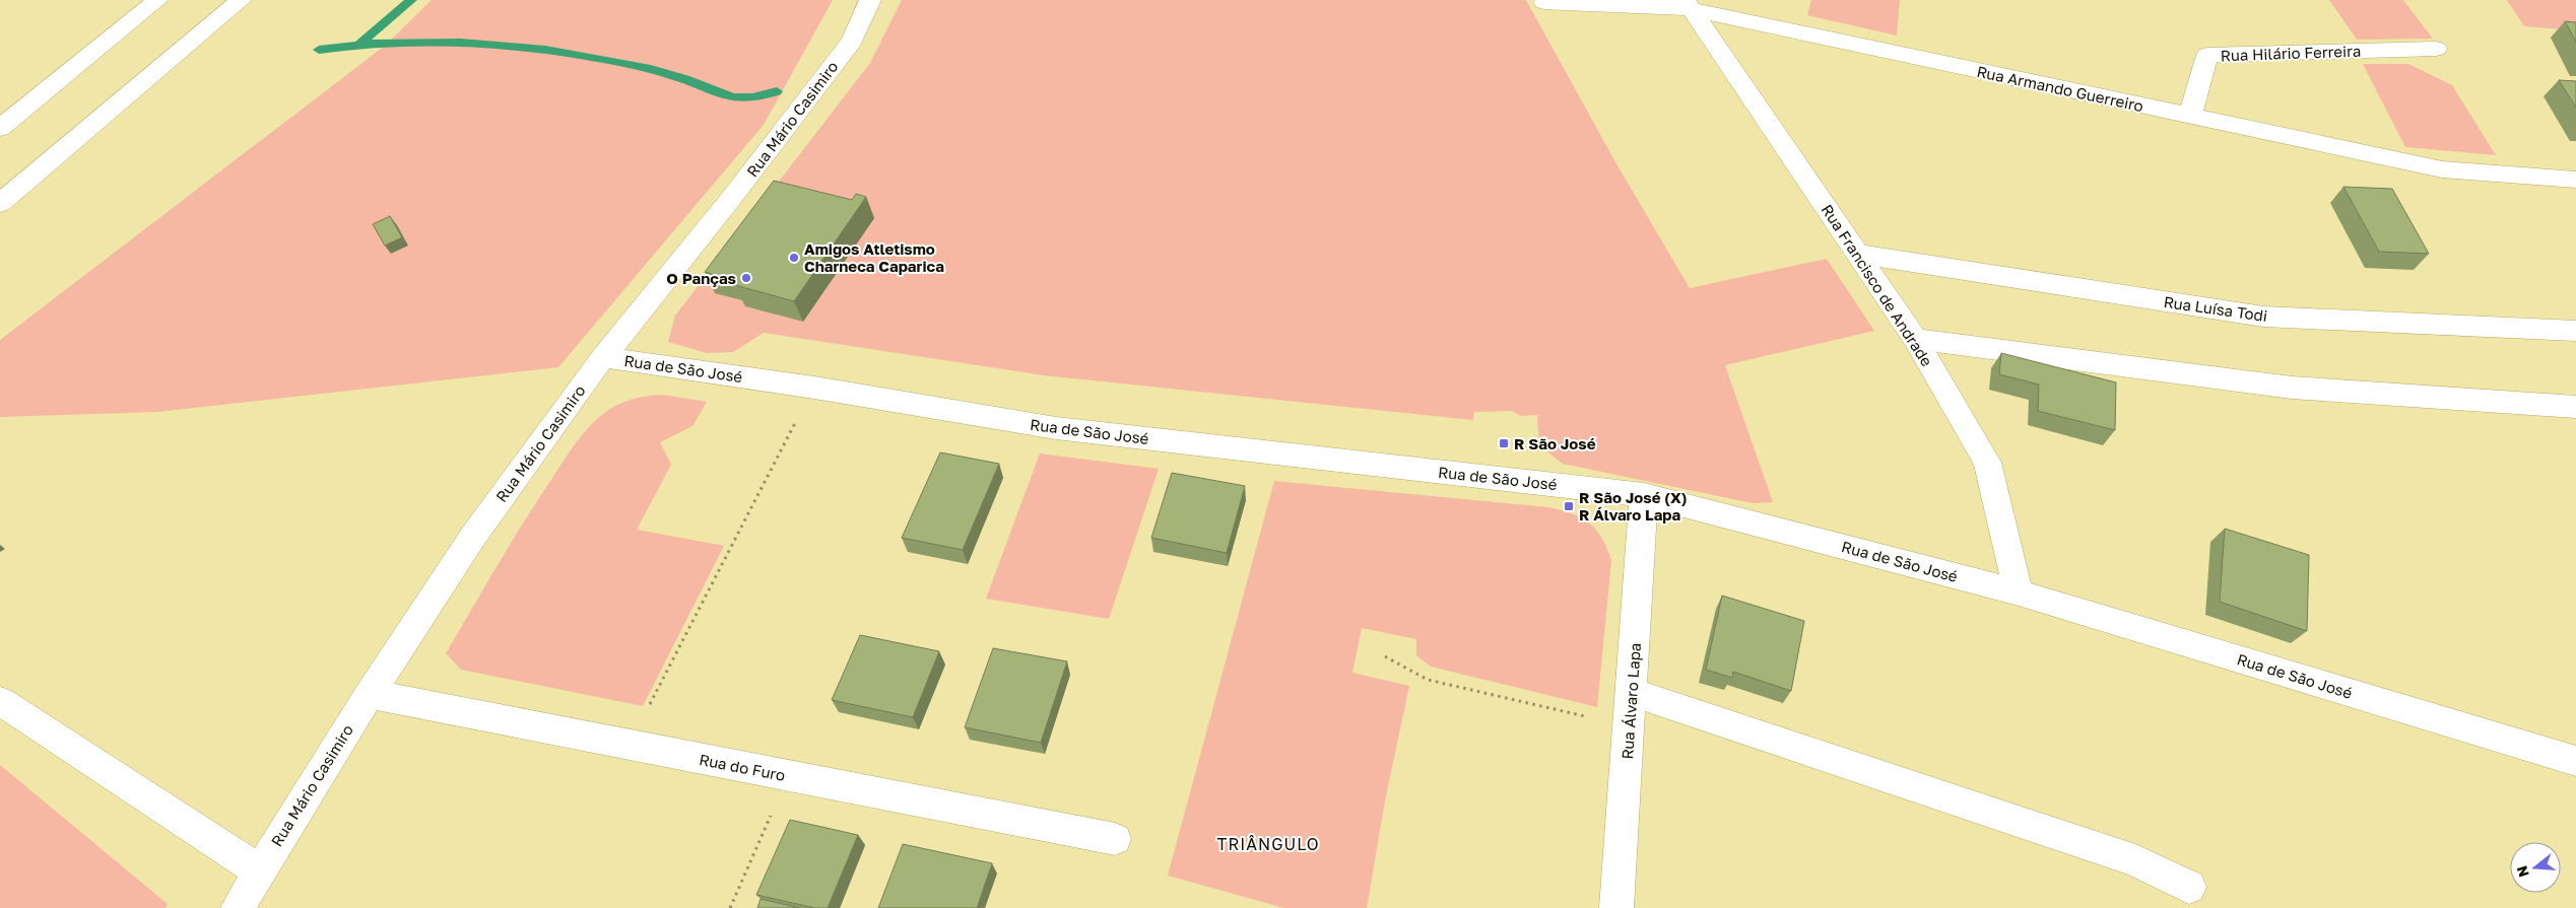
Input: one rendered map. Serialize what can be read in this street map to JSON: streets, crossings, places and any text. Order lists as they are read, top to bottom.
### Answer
{
  "streets": {
    "main road": [
      "Rua Hilário Ferreira",
      "Rua Armando Guerreiro",
      "Rua Mário Casimiro",
      "Rua Francisco de Andrade",
      "Rua Luísa Todi",
      "Rua de São José",
      "Rua Álvaro Lapa",
      "Rua do Furo"
    ]
  },
  "crossings": [
    ["Rua Hilário Ferreira", "Rua Armando Guerreiro"],
    ["Rua Armando Guerreiro", "Rua Francisco de Andrade"],
    ["Rua Mário Casimiro", "Rua de São José"],
    ["Rua Mário Casimiro", "Rua do Furo"],
    ["Rua Francisco de Andrade", "Rua Luísa Todi"],
    ["Rua Francisco de Andrade", "Rua de São José"],
    ["Rua de São José", "Rua Álvaro Lapa"]
  ],
  "districts": ["TRIÂNGULO"],
  "places": {
    "other": ["Amigos Atletismo Charneca Caparica", "O Panças"],
    "transit": ["R São José", "R São José (X) R Álvaro Lapa"]
  },
  "north": "left"
}
